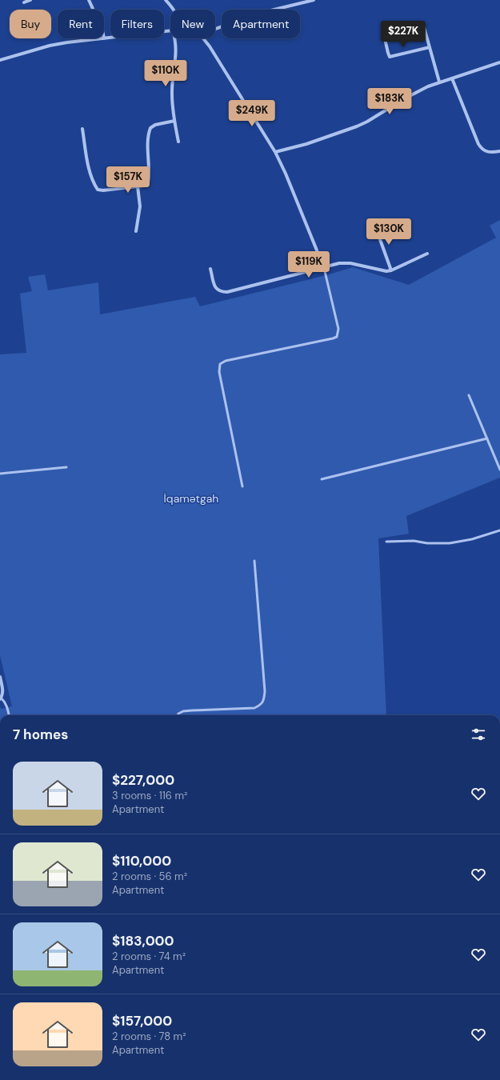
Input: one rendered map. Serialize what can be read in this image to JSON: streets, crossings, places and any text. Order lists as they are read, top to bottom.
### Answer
{
  "parks": ["İqamətgah"],
  "page": {
    "chip": [
      "Buy",
      "Rent",
      "Filters",
      "New",
      "Apartment"
    ],
    "price": [
      "$227K",
      "$110K",
      "$183K",
      "$249K",
      "$157K",
      "$130K",
      "$119K"
    ],
    "heading": "7 homes",
    "list": [
      {
        "name": "$227,000",
        "note": "3 rooms · 116 m² · Apartment"
      },
      {
        "name": "$110,000",
        "note": "2 rooms · 56 m² · Apartment"
      },
      {
        "name": "$183,000",
        "note": "2 rooms · 74 m² · Apartment"
      },
      {
        "name": "$157,000",
        "note": "2 rooms · 78 m² · Apartment"
      }
    ]
  }
}
